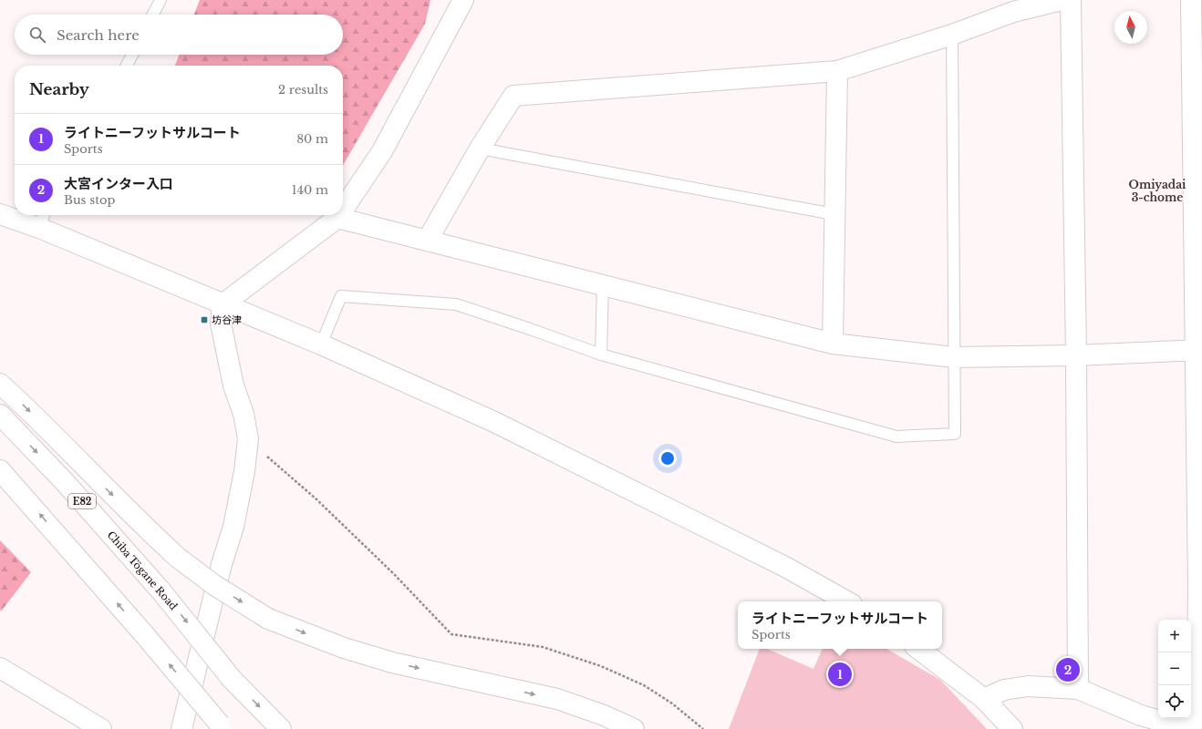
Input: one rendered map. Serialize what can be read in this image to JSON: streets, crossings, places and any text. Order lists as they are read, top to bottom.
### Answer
{
  "streets": {
    "main road": ["E82", "Chiba Tōgane Road"]
  },
  "districts": ["Omiyadai 3-chome"],
  "places": {
    "transit": ["坊谷津"]
  },
  "north": "top",
  "page": {
    "search": "Search here",
    "heading": ["Nearby", "2 results"],
    "list": [
      {
        "mark": "1",
        "name": "ライトニーフットサルコート",
        "note": "Sports",
        "value": "80 m"
      },
      {
        "mark": "2",
        "name": "大宮インター入口",
        "note": "Bus stop",
        "value": "140 m"
      }
    ],
    "popup": ["ライトニーフットサルコート", "Sports"],
    "map_buttons": ["+", "−"],
    "pins": ["2", "1"]
  }
}
